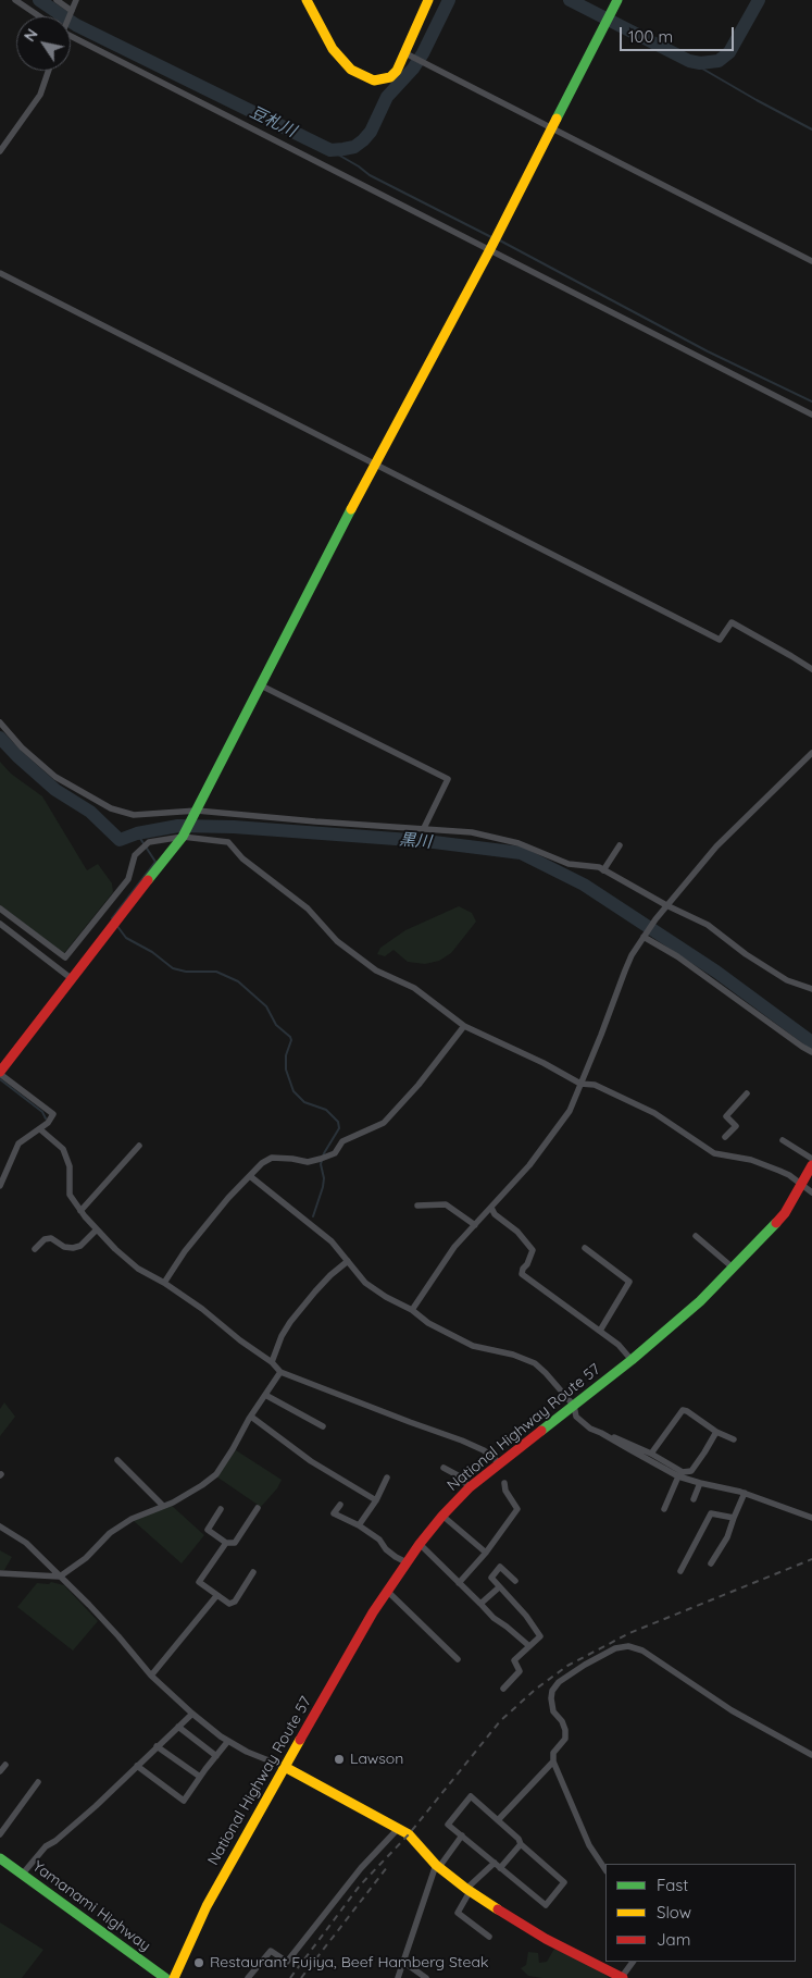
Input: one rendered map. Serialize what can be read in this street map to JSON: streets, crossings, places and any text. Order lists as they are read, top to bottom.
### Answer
{
  "streets": {
    "main road": ["National Highway Route 57", "Yamanami Highway"]
  },
  "water": ["豆札川", "黒川"],
  "places": ["Lawson", "Restaurant Fujiya, Beef Hamberg Steak"],
  "legend": ["Fast", "Slow", "Jam"],
  "scale_bar": "100 m",
  "north": "top left"
}
